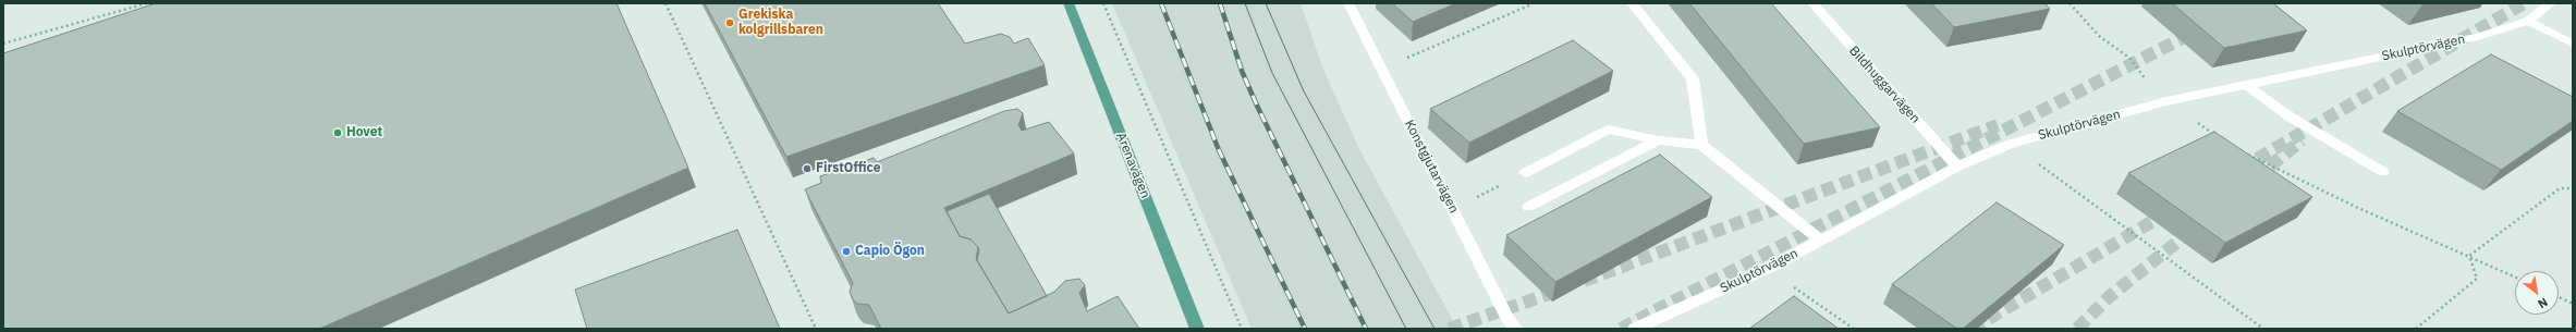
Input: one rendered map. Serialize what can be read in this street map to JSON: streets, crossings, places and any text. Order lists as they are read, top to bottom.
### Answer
{
  "streets": {
    "main road": ["Arenavägen"],
    "street": ["Skulptörvägen", "Bildhuggarvägen", "Konstgjutarvägen"]
  },
  "crossings": [
    ["Skulptörvägen", "Bildhuggarvägen"]
  ],
  "places": [
    "Grekiska kolgrillsbaren",
    "Hovet",
    "FirstOffice",
    "Capio Ögon"
  ],
  "north": "bottom right"
}
